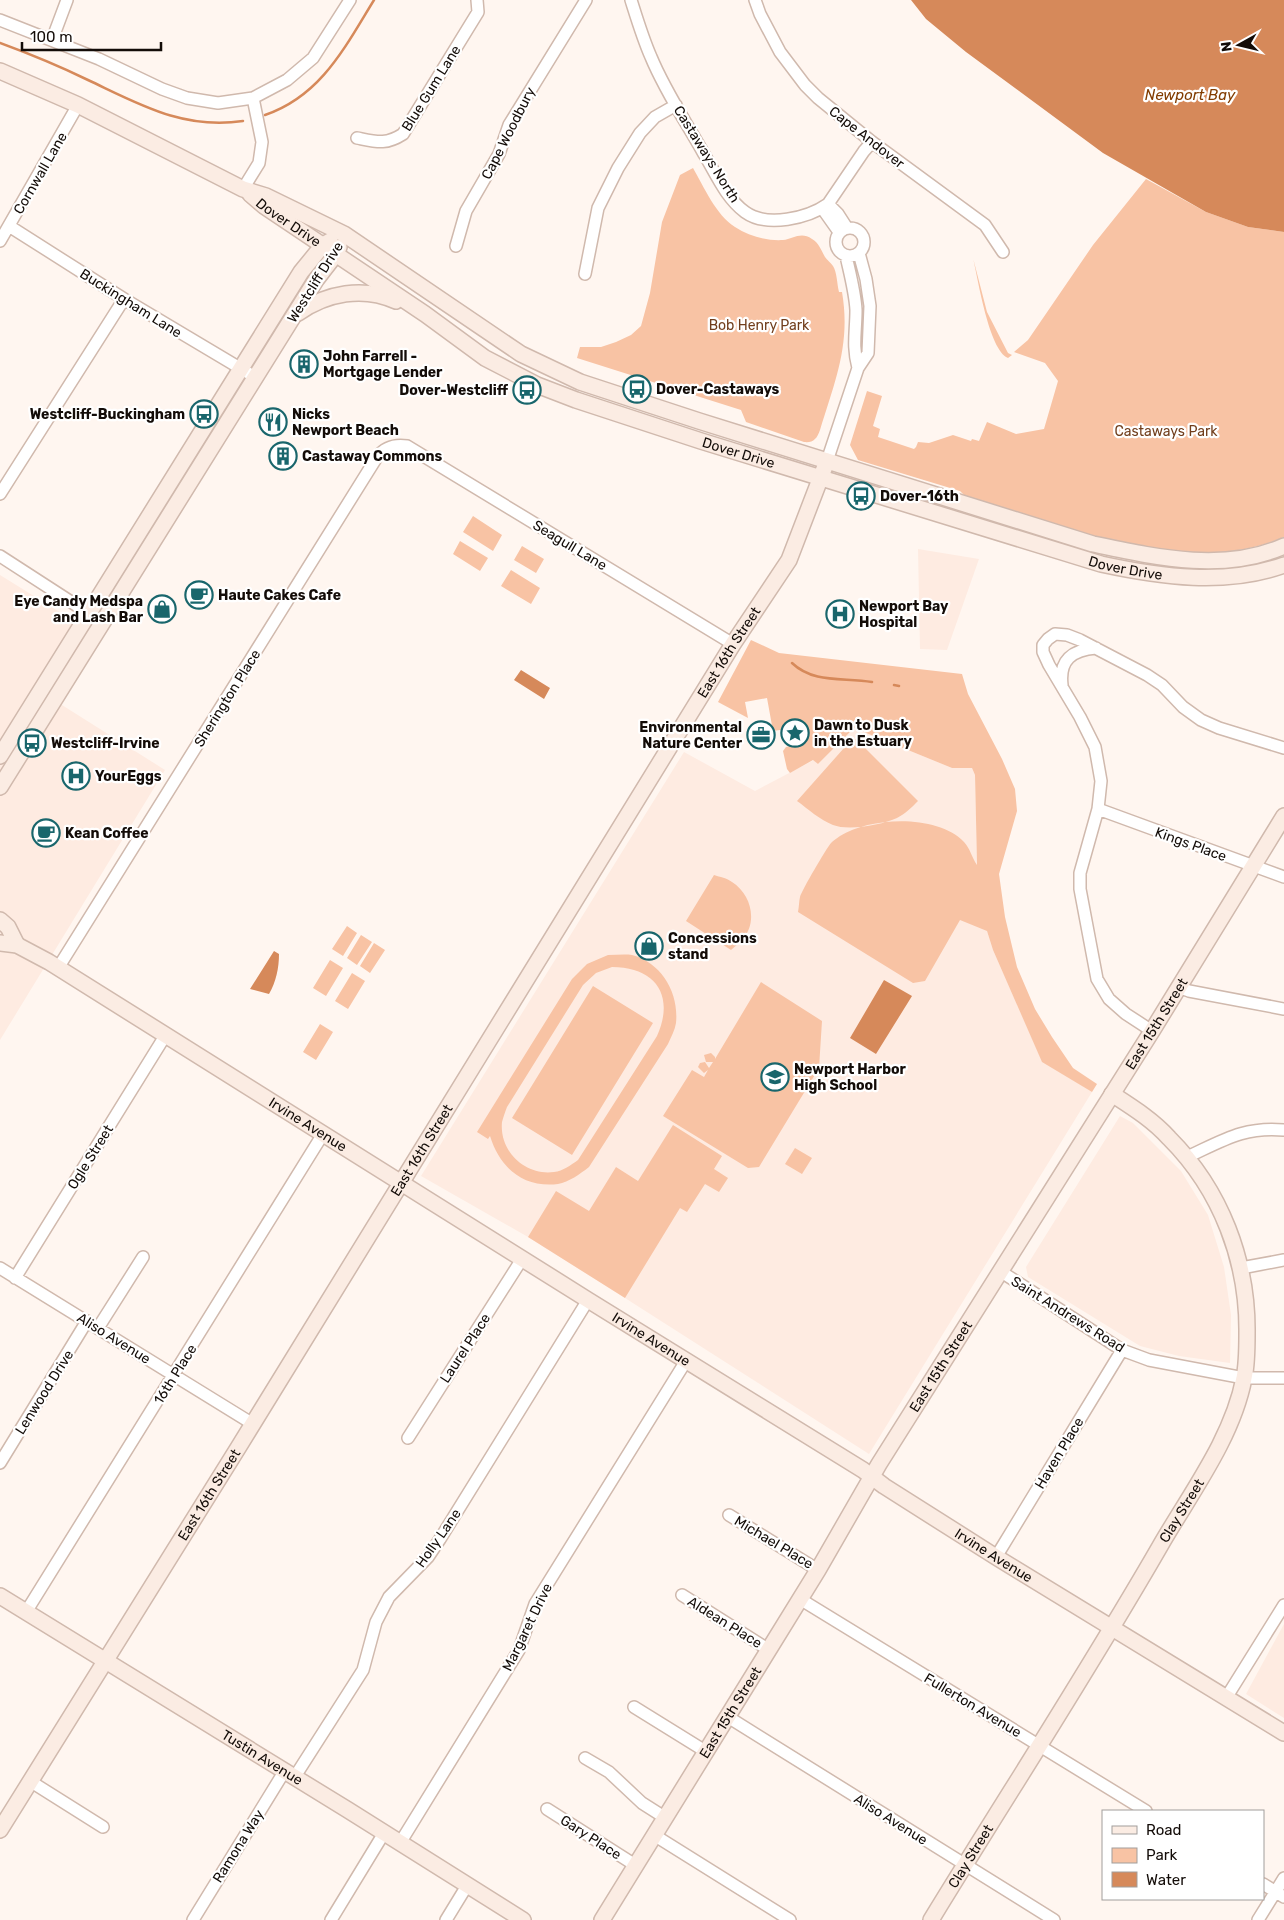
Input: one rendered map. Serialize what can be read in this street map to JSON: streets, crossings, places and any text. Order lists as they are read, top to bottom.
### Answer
{
  "streets": {
    "street": [
      "Blue Gum Lane",
      "Cape Woodbury",
      "Cape Andover",
      "Castaways North",
      "Cornwall Lane",
      "Dover Drive",
      "Westcliff Drive",
      "Buckingham Lane",
      "Seagull Lane",
      "East 16th Street",
      "Sherington Place",
      "Kings Place",
      "East 15th Street",
      "Irvine Avenue",
      "Ogle Street",
      "Saint Andrews Road",
      "Aliso Avenue",
      "Laurel Place",
      "16th Place",
      "Lenwood Drive",
      "Haven Place",
      "Clay Street",
      "Holly Lane",
      "Michael Place",
      "Aldean Place",
      "Margaret Drive",
      "Fullerton Avenue",
      "Tustin Avenue",
      "Gary Place",
      "Ramona Way"
    ]
  },
  "crossings": [
    ["Cornwall Lane", "Dover Drive"],
    ["Cornwall Lane", "Buckingham Lane"],
    ["Dover Drive", "Westcliff Drive"],
    ["Dover Drive", "East 16th Street"],
    ["Westcliff Drive", "Buckingham Lane"],
    ["Seagull Lane", "East 16th Street"],
    ["Seagull Lane", "Sherington Place"],
    ["East 16th Street", "Irvine Avenue"],
    ["East 16th Street", "Aliso Avenue"],
    ["East 16th Street", "Tustin Avenue"],
    ["Sherington Place", "Irvine Avenue"],
    ["Kings Place", "East 15th Street"],
    ["East 15th Street", "Irvine Avenue"],
    ["East 15th Street", "Saint Andrews Road"],
    ["East 15th Street", "Aliso Avenue"],
    ["East 15th Street", "Clay Street"],
    ["East 15th Street", "Michael Place"],
    ["East 15th Street", "Aldean Place"],
    ["East 15th Street", "Fullerton Avenue"],
    ["East 15th Street", "Gary Place"],
    ["Irvine Avenue", "Ogle Street"],
    ["Irvine Avenue", "Laurel Place"],
    ["Irvine Avenue", "16th Place"],
    ["Irvine Avenue", "Haven Place"],
    ["Irvine Avenue", "Clay Street"],
    ["Irvine Avenue", "Holly Lane"],
    ["Irvine Avenue", "Margaret Drive"],
    ["Ogle Street", "Aliso Avenue"],
    ["Saint Andrews Road", "Haven Place"],
    ["Saint Andrews Road", "Clay Street"],
    ["Aliso Avenue", "16th Place"],
    ["Aliso Avenue", "Lenwood Drive"],
    ["Aliso Avenue", "Clay Street"],
    ["16th Place", "Tustin Avenue"],
    ["Clay Street", "Fullerton Avenue"],
    ["Holly Lane", "Tustin Avenue"],
    ["Holly Lane", "Ramona Way"],
    ["Margaret Drive", "Tustin Avenue"],
    ["Tustin Avenue", "Ramona Way"]
  ],
  "water": ["Newport Bay"],
  "parks": ["Bob Henry Park", "Castaways Park"],
  "places": {
    "building": ["John Farrell - Mortgage Lender", "Castaway Commons"],
    "bus stop": [
      "Dover-Castaways",
      "Dover-Westcliff",
      "Westcliff-Buckingham",
      "Dover-16th",
      "Westcliff-Irvine"
    ],
    "restaurant": ["Nicks Newport Beach"],
    "cafe": ["Haute Cakes Cafe", "Kean Coffee"],
    "shop": ["Eye Candy Medspa and Lash Bar", "Concessions stand"],
    "hospital": ["Newport Bay Hospital", "YourEggs"],
    "place": ["Dawn to Dusk in the Estuary"],
    "office": ["Environmental Nature Center"],
    "school or university": ["Newport Harbor High School"]
  },
  "legend": ["Road", "Park", "Water"],
  "scale_bar": "100 m",
  "north": "left"
}
